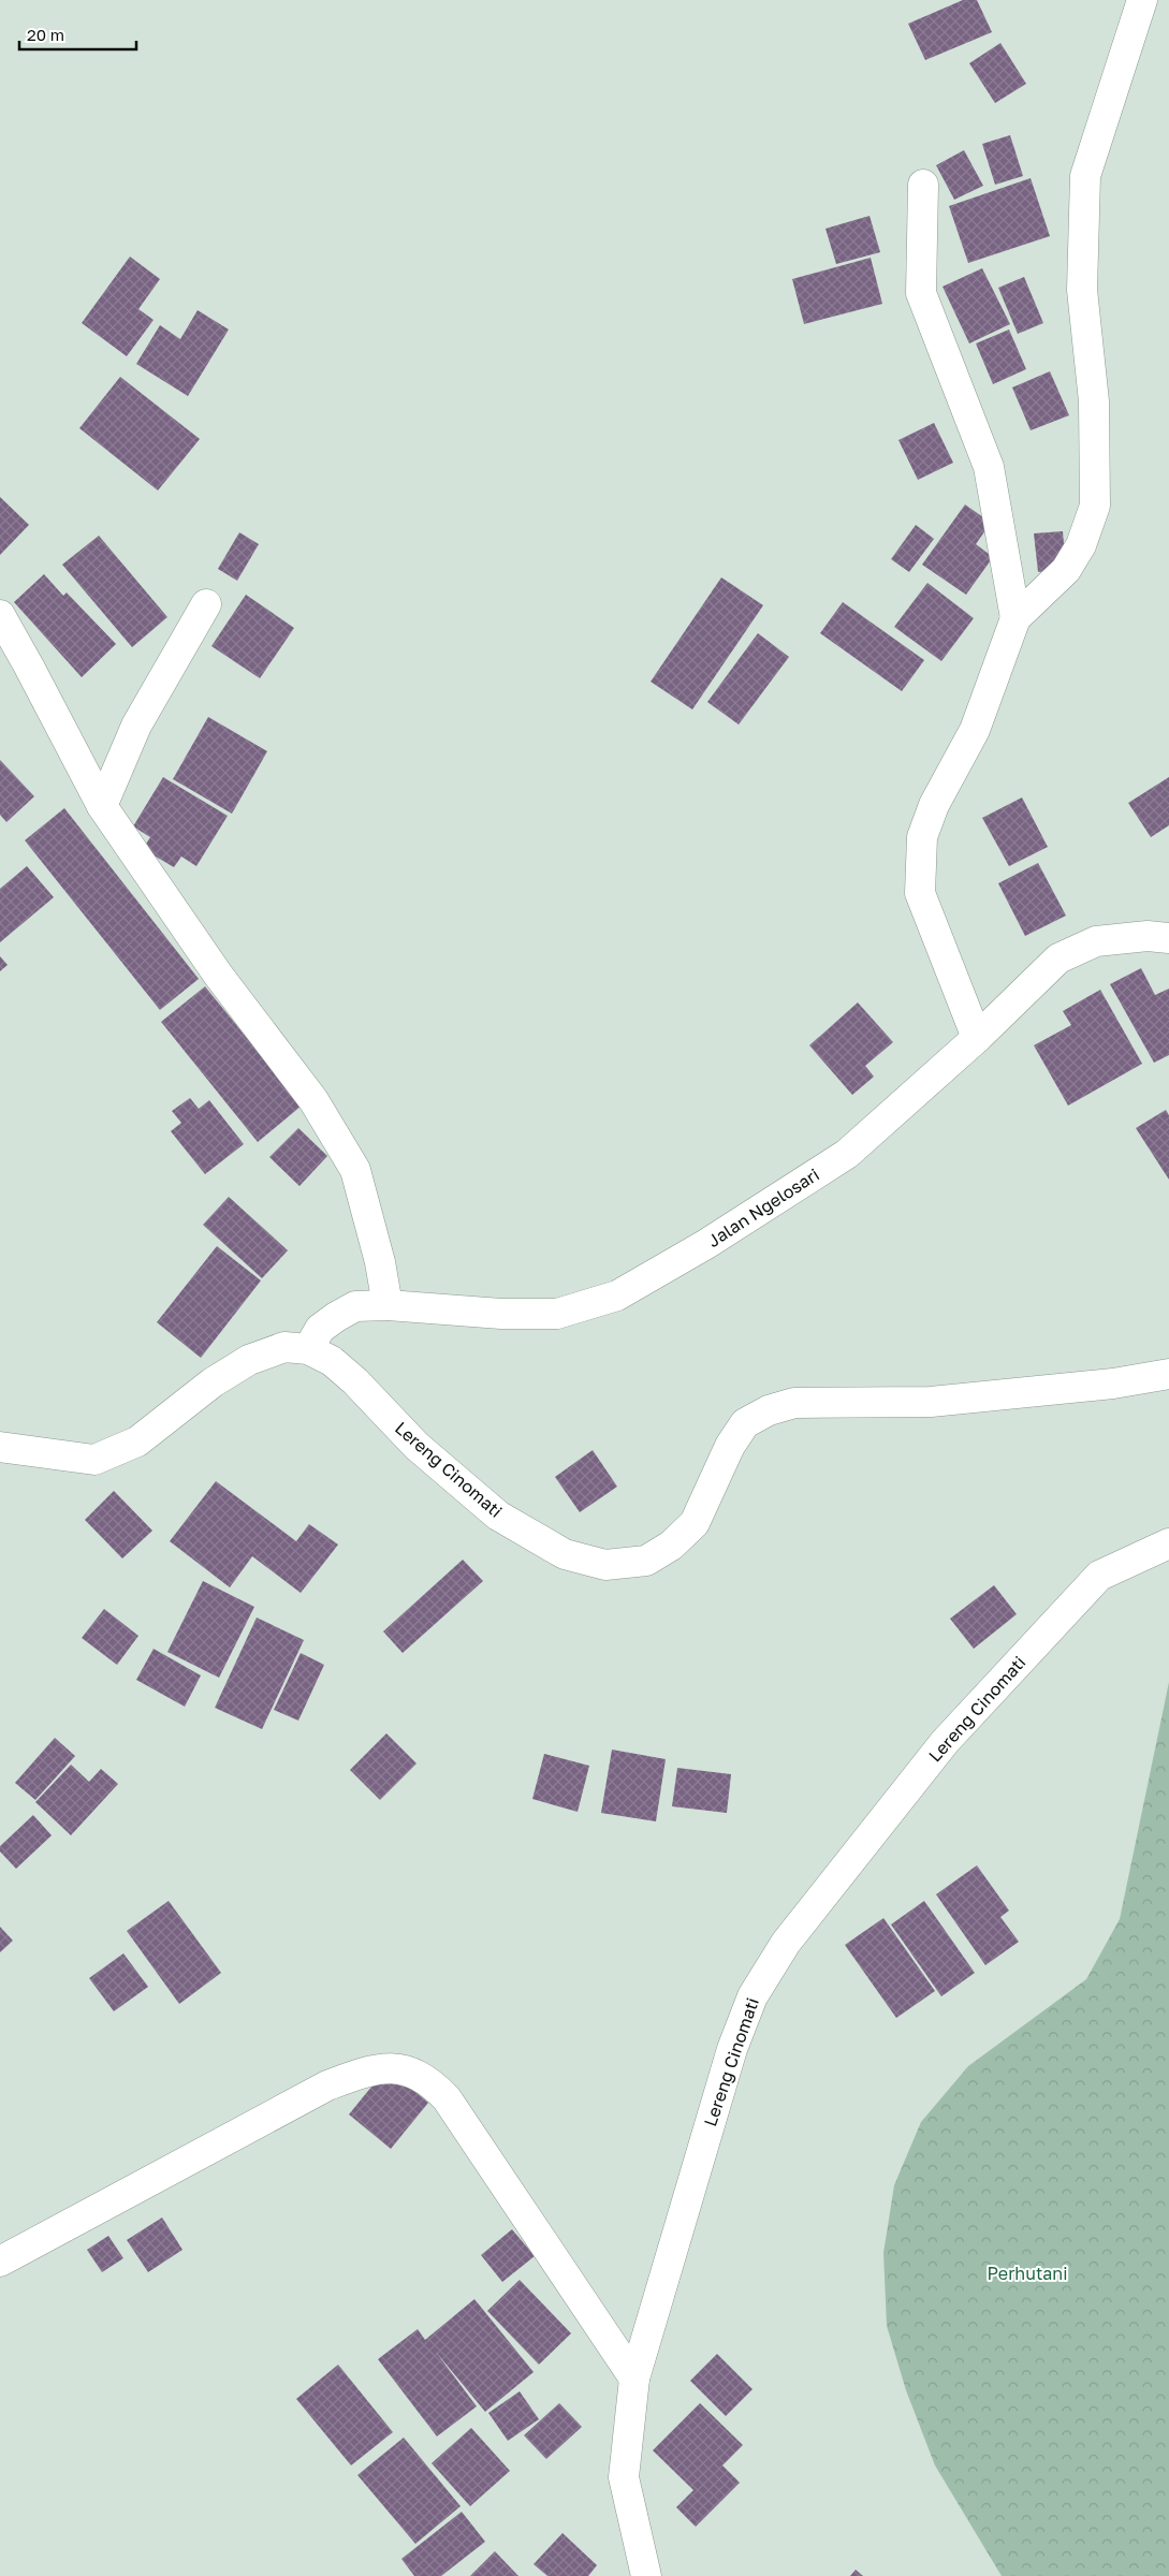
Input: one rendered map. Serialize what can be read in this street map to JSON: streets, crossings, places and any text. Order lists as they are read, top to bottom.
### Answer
{
  "streets": {
    "street": ["Jalan Ngelosari", "Lereng Cinomati"]
  },
  "crossings": [
    ["Jalan Ngelosari", "Lereng Cinomati"]
  ],
  "parks": ["Perhutani"],
  "scale_bar": "20 m"
}
